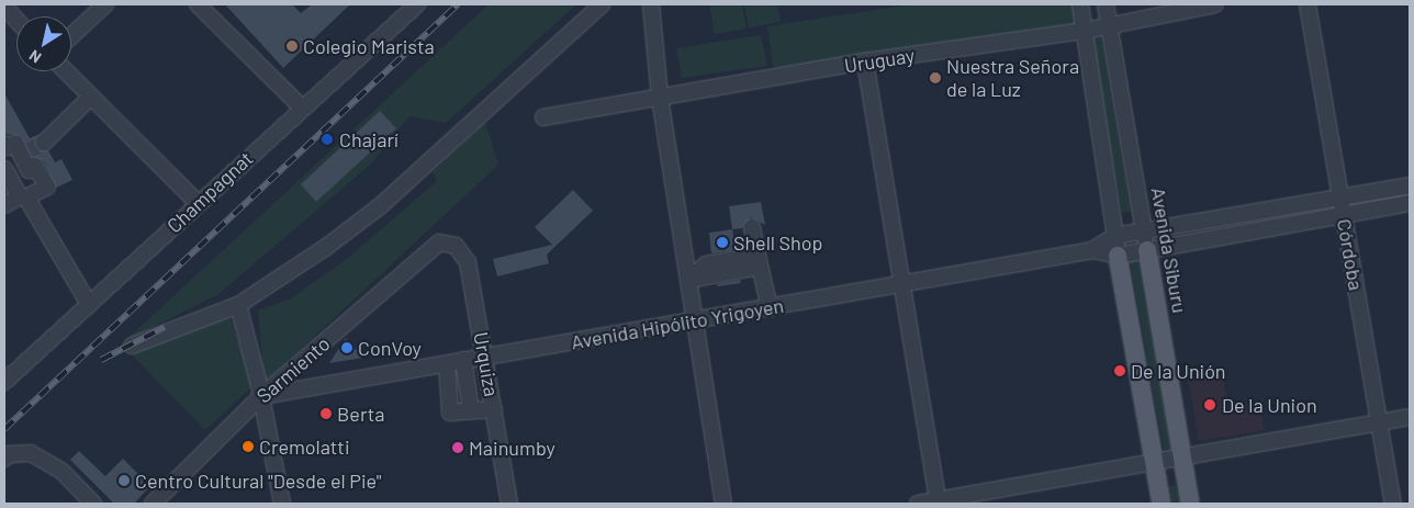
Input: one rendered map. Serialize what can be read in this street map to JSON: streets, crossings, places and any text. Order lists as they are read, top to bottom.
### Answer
{
  "streets": {
    "main road": ["Avenida Siburu"],
    "street": [
      "Uruguay",
      "Champagnat",
      "Córdoba",
      "Avenida Hipólito Yrigoyen",
      "Urquiza",
      "Sarmiento"
    ]
  },
  "crossings": [
    ["Uruguay", "Avenida Siburu"],
    ["Avenida Siburu", "Avenida Hipólito Yrigoyen"],
    ["Córdoba", "Avenida Hipólito Yrigoyen"],
    ["Avenida Hipólito Yrigoyen", "Urquiza"],
    ["Avenida Hipólito Yrigoyen", "Sarmiento"],
    ["Urquiza", "Sarmiento"]
  ],
  "places": [
    "Colegio Marista",
    "Nuestra Señora de la Luz",
    "Chajarí",
    "Shell Shop",
    "ConVoy",
    "De la Unión",
    "De la Union",
    "Berta",
    "Cremolatti",
    "Mainumby",
    "Centro Cultural \"Desde el Pie\""
  ],
  "north": "bottom left"
}
